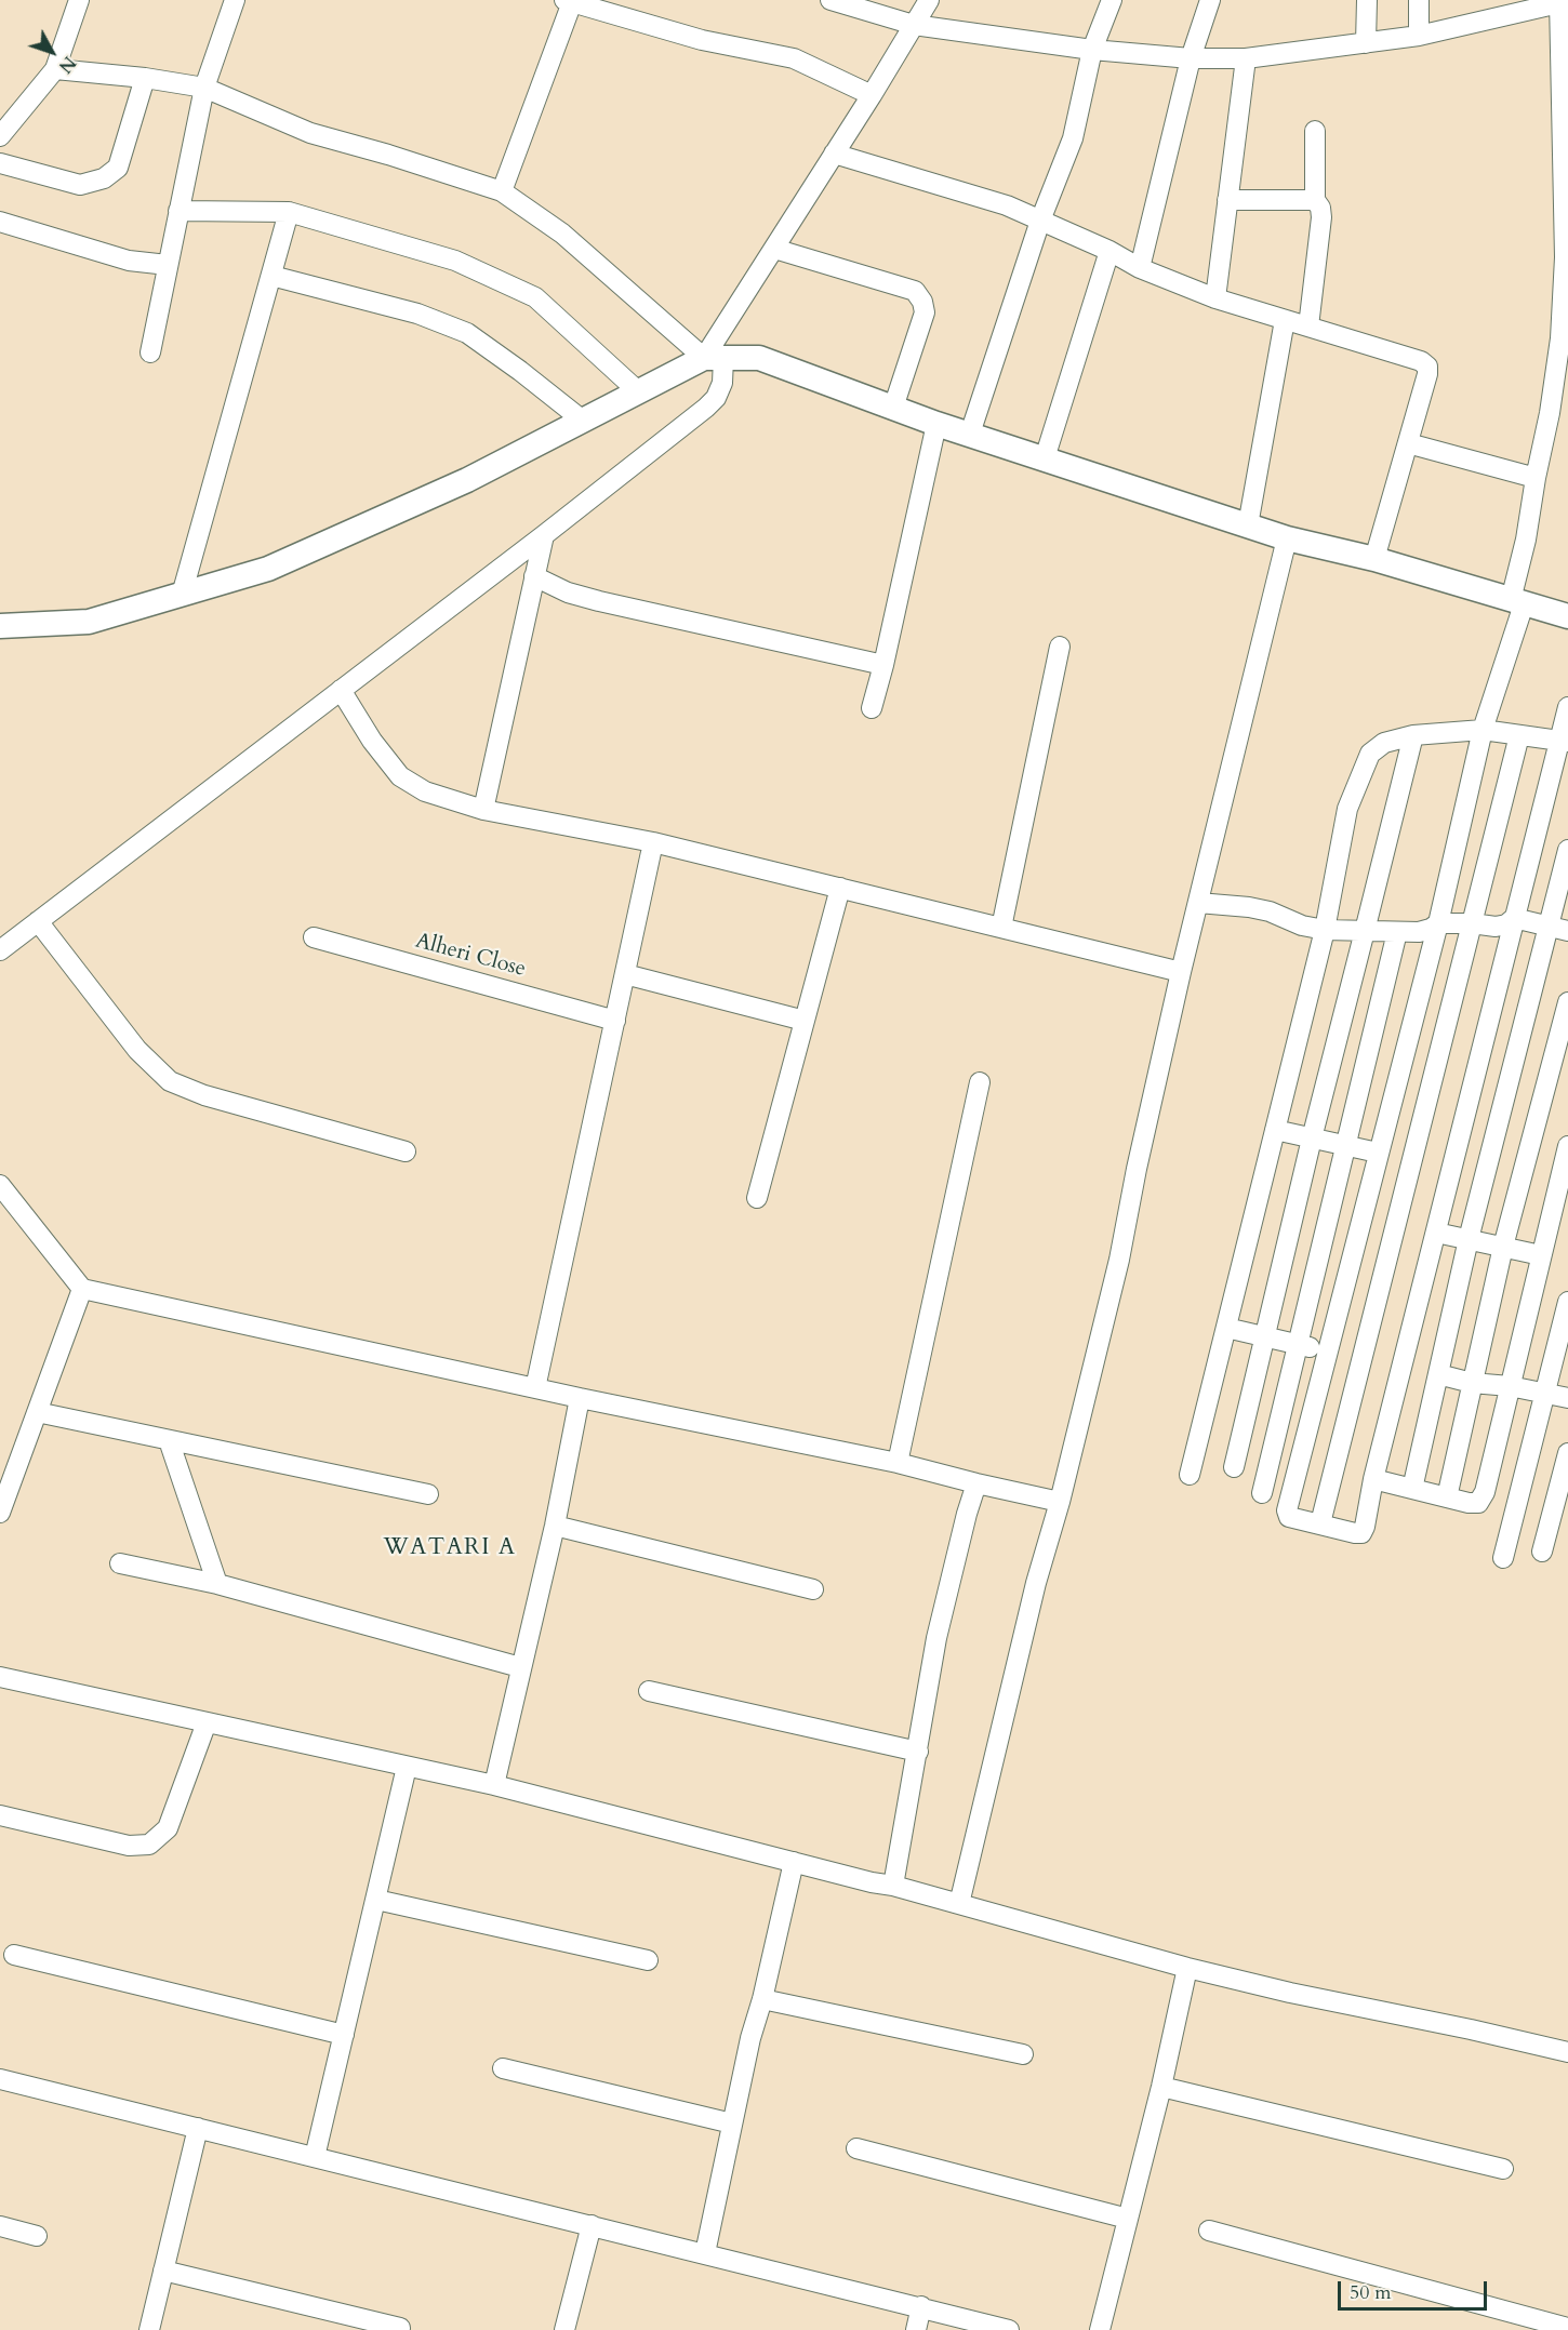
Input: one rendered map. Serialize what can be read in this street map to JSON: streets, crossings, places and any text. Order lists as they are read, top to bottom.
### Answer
{
  "streets": {
    "street": ["Alheri Close"]
  },
  "districts": ["WATARI A"],
  "scale_bar": "50 m",
  "north": "bottom right"
}
